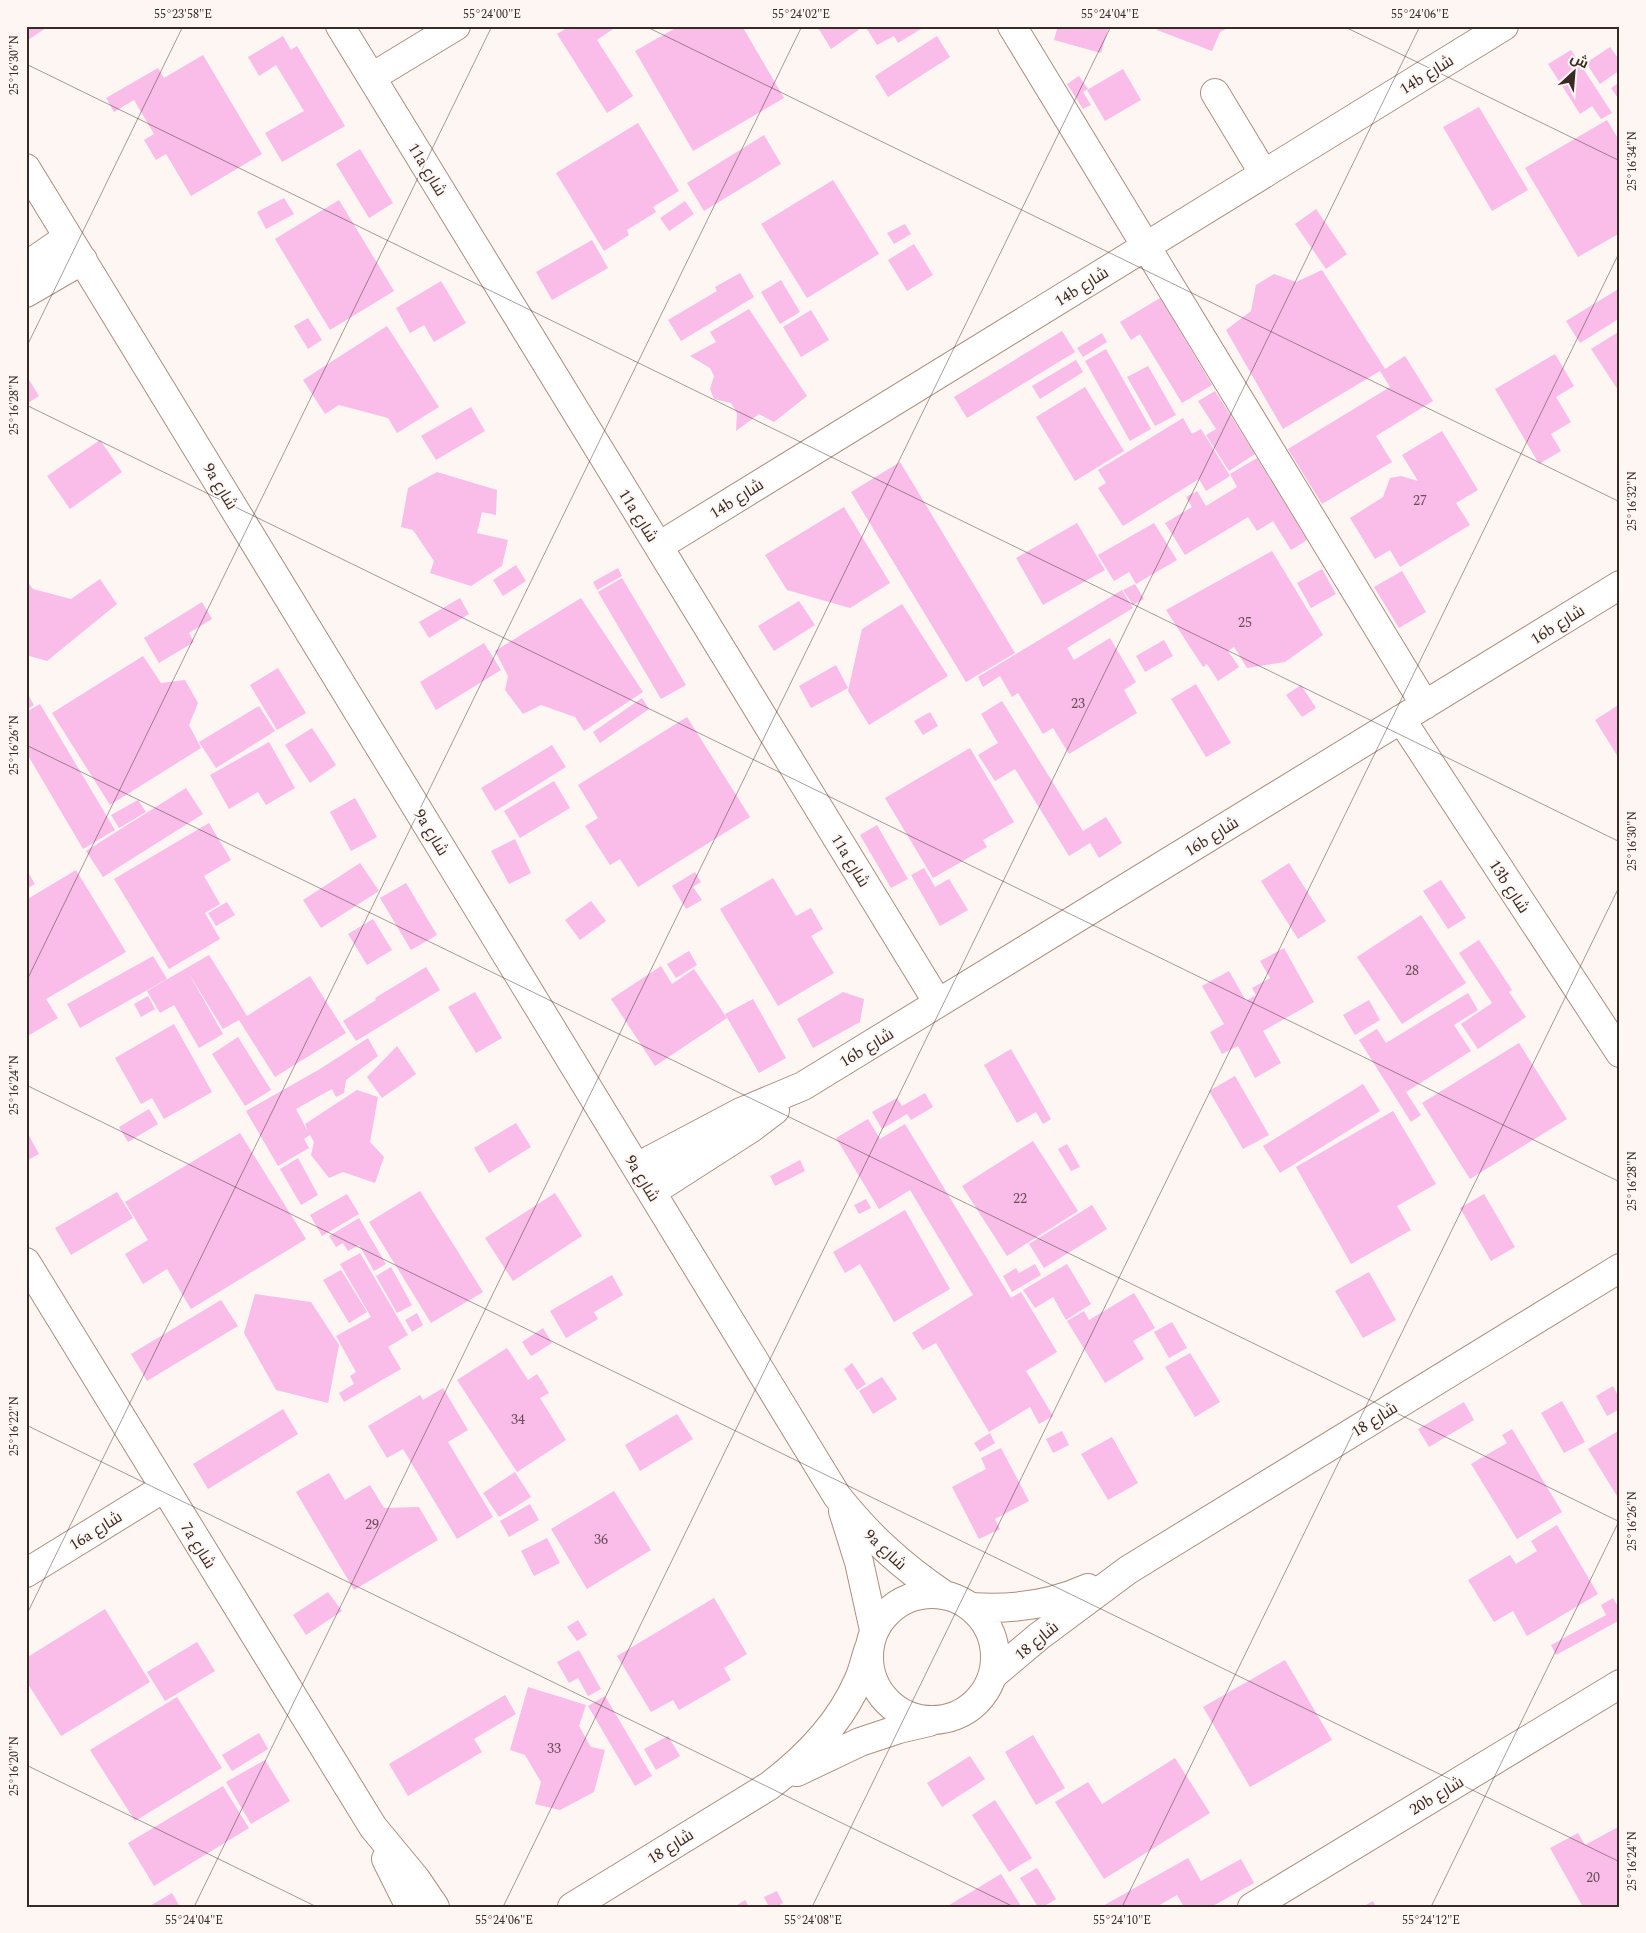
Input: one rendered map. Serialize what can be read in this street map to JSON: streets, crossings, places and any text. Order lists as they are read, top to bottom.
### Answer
{
  "streets": {
    "street": [
      "14b شارع",
      "11a شارع",
      "9a شارع",
      "16b شارع",
      "13b شارع",
      "شارع 18",
      "16a شارع",
      "7a شارع",
      "20b شارع"
    ]
  },
  "crossings": [
    ["14b شارع", "11a شارع"],
    ["11a شارع", "16b شارع"],
    ["9a شارع", "16b شارع"],
    ["9a شارع", "شارع 18"],
    ["16b شارع", "13b شارع"],
    ["16a شارع", "7a شارع"]
  ],
  "house_numbers": [
    "27",
    "25",
    "23",
    "28",
    "22",
    "34",
    "29",
    "36",
    "33",
    "20"
  ],
  "north": "top right",
  "coordinates": [
    "55°23'58\"E",
    "55°24'00\"E",
    "55°24'02\"E",
    "55°24'04\"E",
    "55°24'06\"E",
    "25°16'30\"N",
    "25°16'34\"N",
    "25°16'28\"N",
    "25°16'32\"N",
    "25°16'26\"N",
    "25°16'24\"N",
    "25°16'22\"N",
    "25°16'20\"N",
    "55°24'08\"E",
    "55°24'10\"E",
    "55°24'12\"E"
  ]
}
